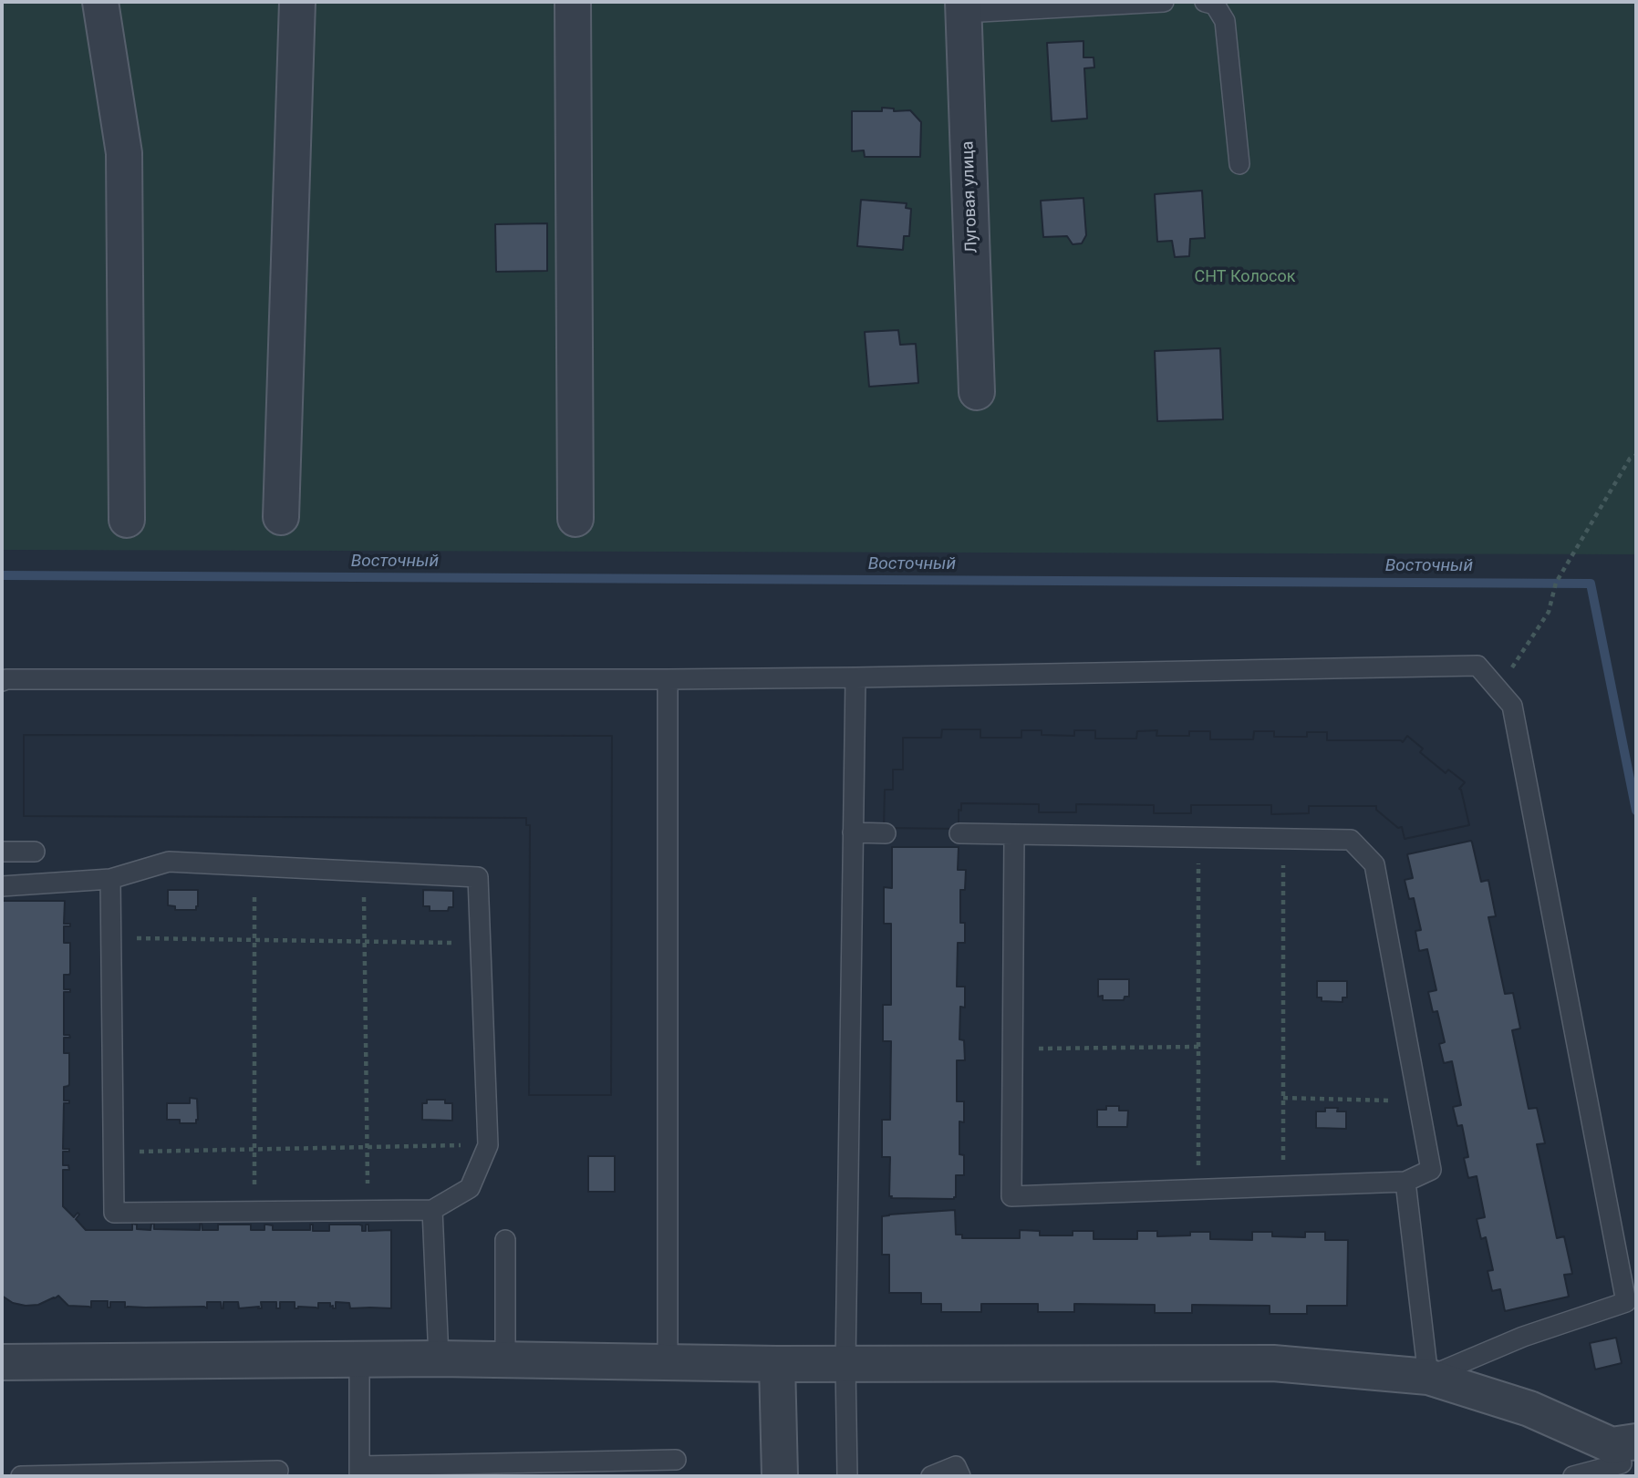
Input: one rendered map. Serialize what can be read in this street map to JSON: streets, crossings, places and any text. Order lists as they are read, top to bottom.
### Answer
{
  "streets": {
    "street": ["Луговая улица"]
  },
  "water": ["Восточный"],
  "parks": ["СНТ Колосок"]
}
